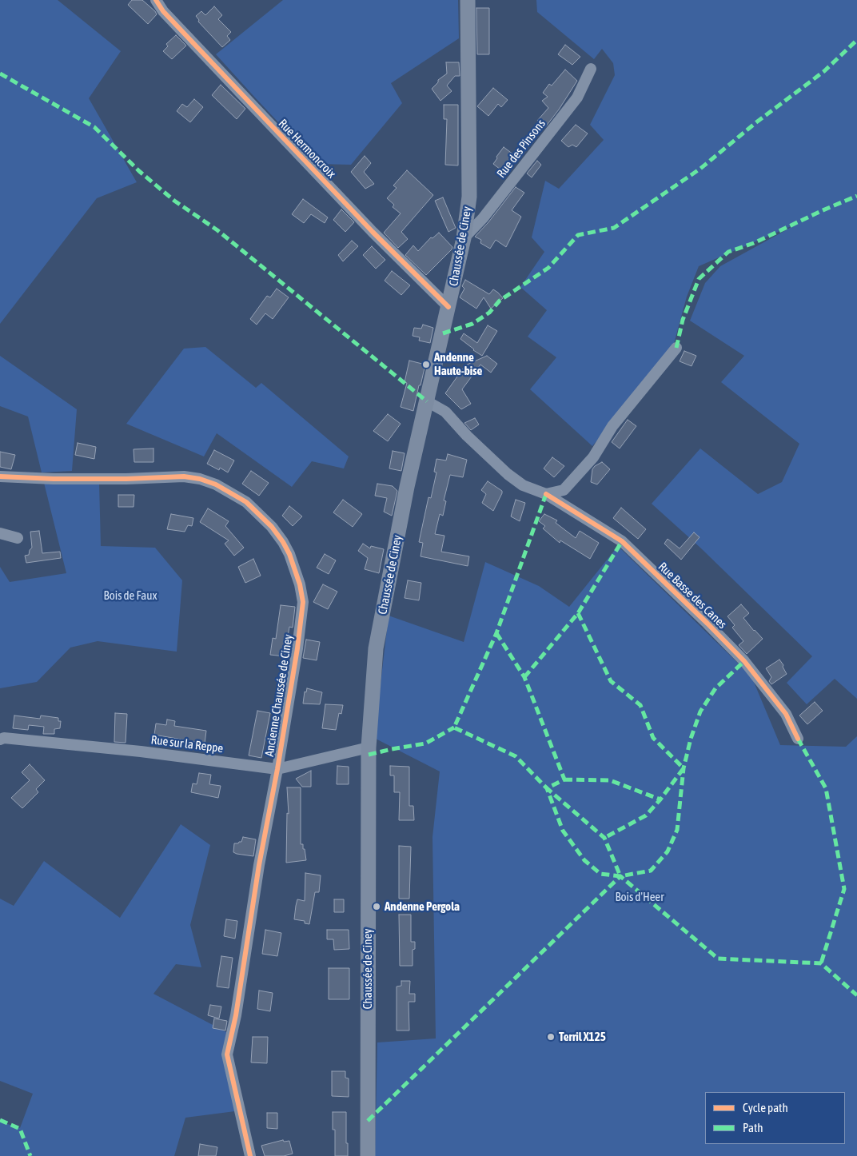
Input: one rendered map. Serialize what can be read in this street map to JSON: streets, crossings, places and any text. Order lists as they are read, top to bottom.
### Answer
{
  "streets": {
    "main road": ["Chaussée de Ciney"],
    "street": [
      "Rue Hermoncroix",
      "Rue des Pinsons",
      "Rue Basse des Canes",
      "Ancienne Chaussée de Ciney",
      "Rue sur la Reppe"
    ]
  },
  "crossings": [
    ["Rue Hermoncroix", "Chaussée de Ciney"],
    ["Rue des Pinsons", "Chaussée de Ciney"],
    ["Chaussée de Ciney", "Rue Basse des Canes"],
    ["Chaussée de Ciney", "Rue sur la Reppe"],
    ["Ancienne Chaussée de Ciney", "Rue sur la Reppe"]
  ],
  "parks": ["Bois de Faux", "Bois d'Heer"],
  "places": ["Andenne Haute-bise", "Andenne Pergola", "Terril X125"],
  "legend": ["Cycle path", "Path"]
}
